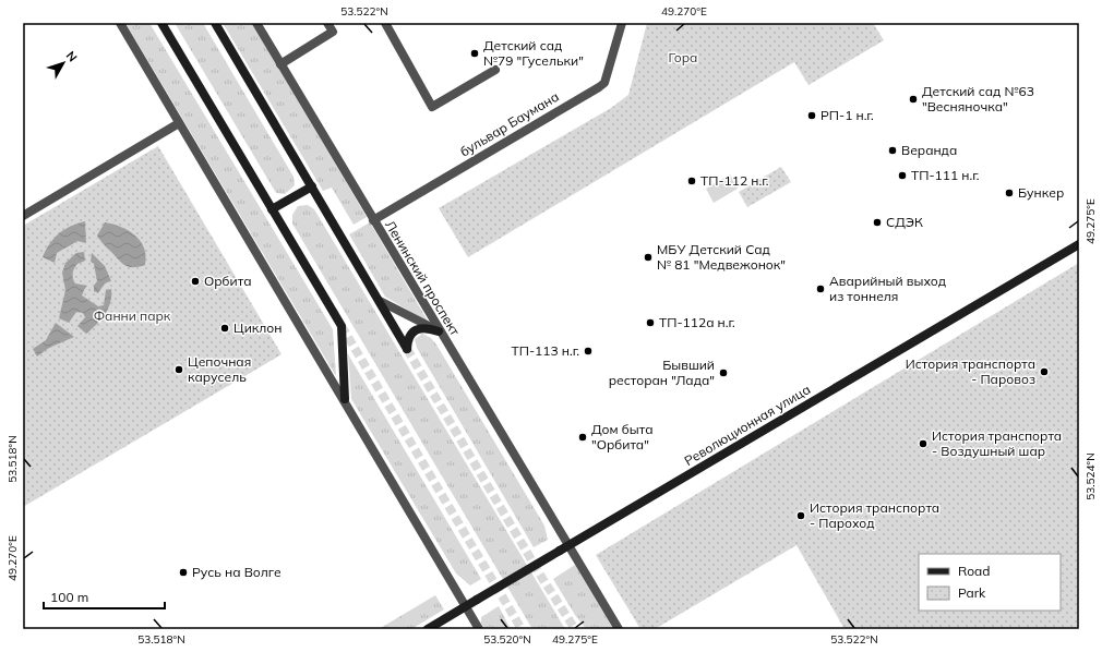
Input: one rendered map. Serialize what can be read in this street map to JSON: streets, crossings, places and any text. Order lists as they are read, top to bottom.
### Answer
{
  "streets": {
    "main road": ["Революционная улица"],
    "street": ["бульвар Баумана", "Ленинский проспект"]
  },
  "crossings": [
    ["бульвар Баумана", "Ленинский проспект"],
    ["Ленинский проспект", "Революционная улица"]
  ],
  "parks": ["Гора", "Фанни парк"],
  "places": [
    "Детский сад №79 \"Гусельки\"",
    "Детский сад №63 \"Весняночка\"",
    "РП-1 н.г.",
    "Веранда",
    "ТП-111 н.г.",
    "ТП-112 н.г.",
    "Бункер",
    "СДЭК",
    "МБУ Детский Сад № 81 \"Медвежонок\"",
    "Орбита",
    "Аварийный выход из тоннеля",
    "ТП-112а н.г.",
    "Циклон",
    "ТП-113 н.г.",
    "Цепочная карусель",
    "История транспорта - Паровоз",
    "Бывший ресторан \"Лада\"",
    "Дом быта \"Орбита\"",
    "История транспорта - Воздушный шар",
    "История транспорта - Пароход",
    "Русь на Волге"
  ],
  "legend": ["Road", "Park"],
  "scale_bar": "100 m",
  "north": "top right",
  "coordinates": [
    "53.522°N",
    "49.270°E",
    "49.275°E",
    "53.518°N",
    "53.524°N",
    "53.520°N"
  ]
}
